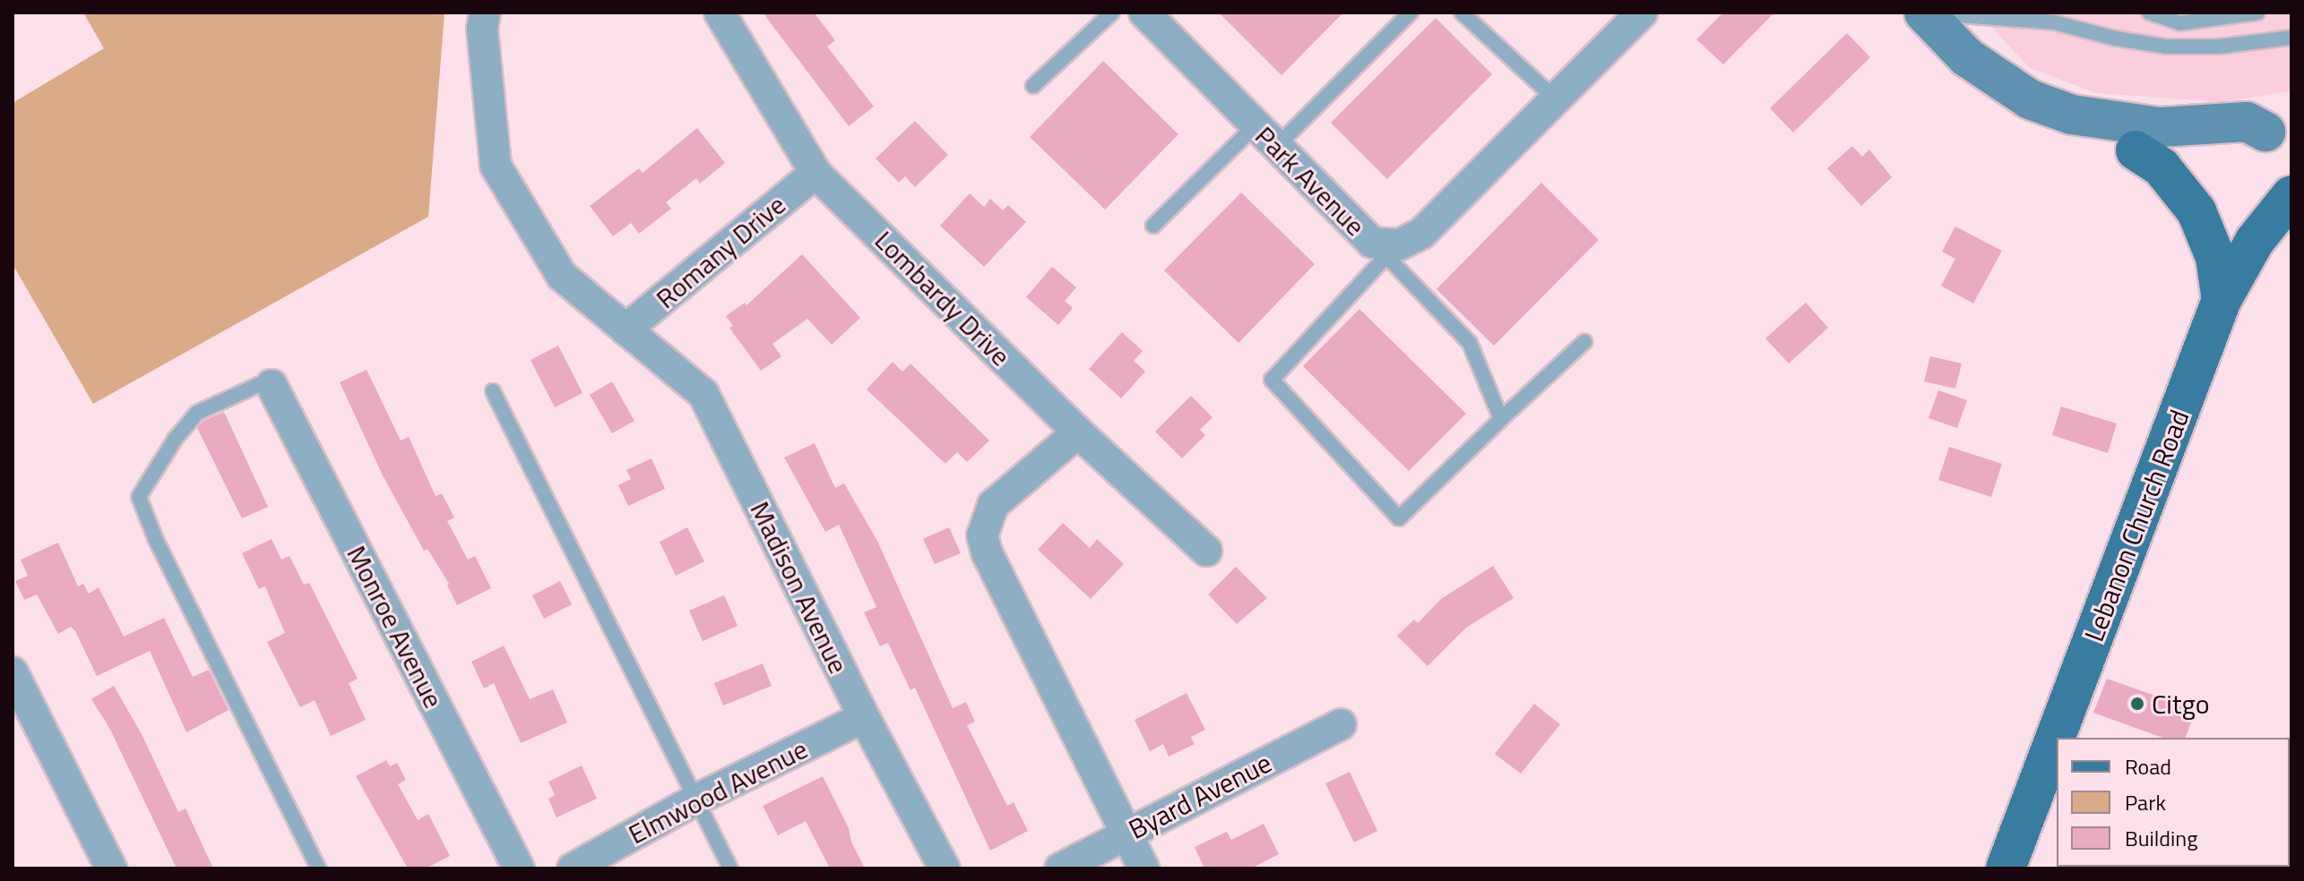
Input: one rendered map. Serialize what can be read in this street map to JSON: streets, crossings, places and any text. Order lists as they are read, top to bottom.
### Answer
{
  "streets": {
    "main road": ["Lebanon Church Road"],
    "street": [
      "Park Avenue",
      "Romany Drive",
      "Lombardy Drive",
      "Madison Avenue",
      "Monroe Avenue",
      "Elmwood Avenue",
      "Byard Avenue"
    ]
  },
  "crossings": [
    ["Romany Drive", "Lombardy Drive"],
    ["Romany Drive", "Madison Avenue"],
    ["Madison Avenue", "Elmwood Avenue"]
  ],
  "places": ["Citgo"],
  "legend": ["Road", "Park", "Building"]
}
